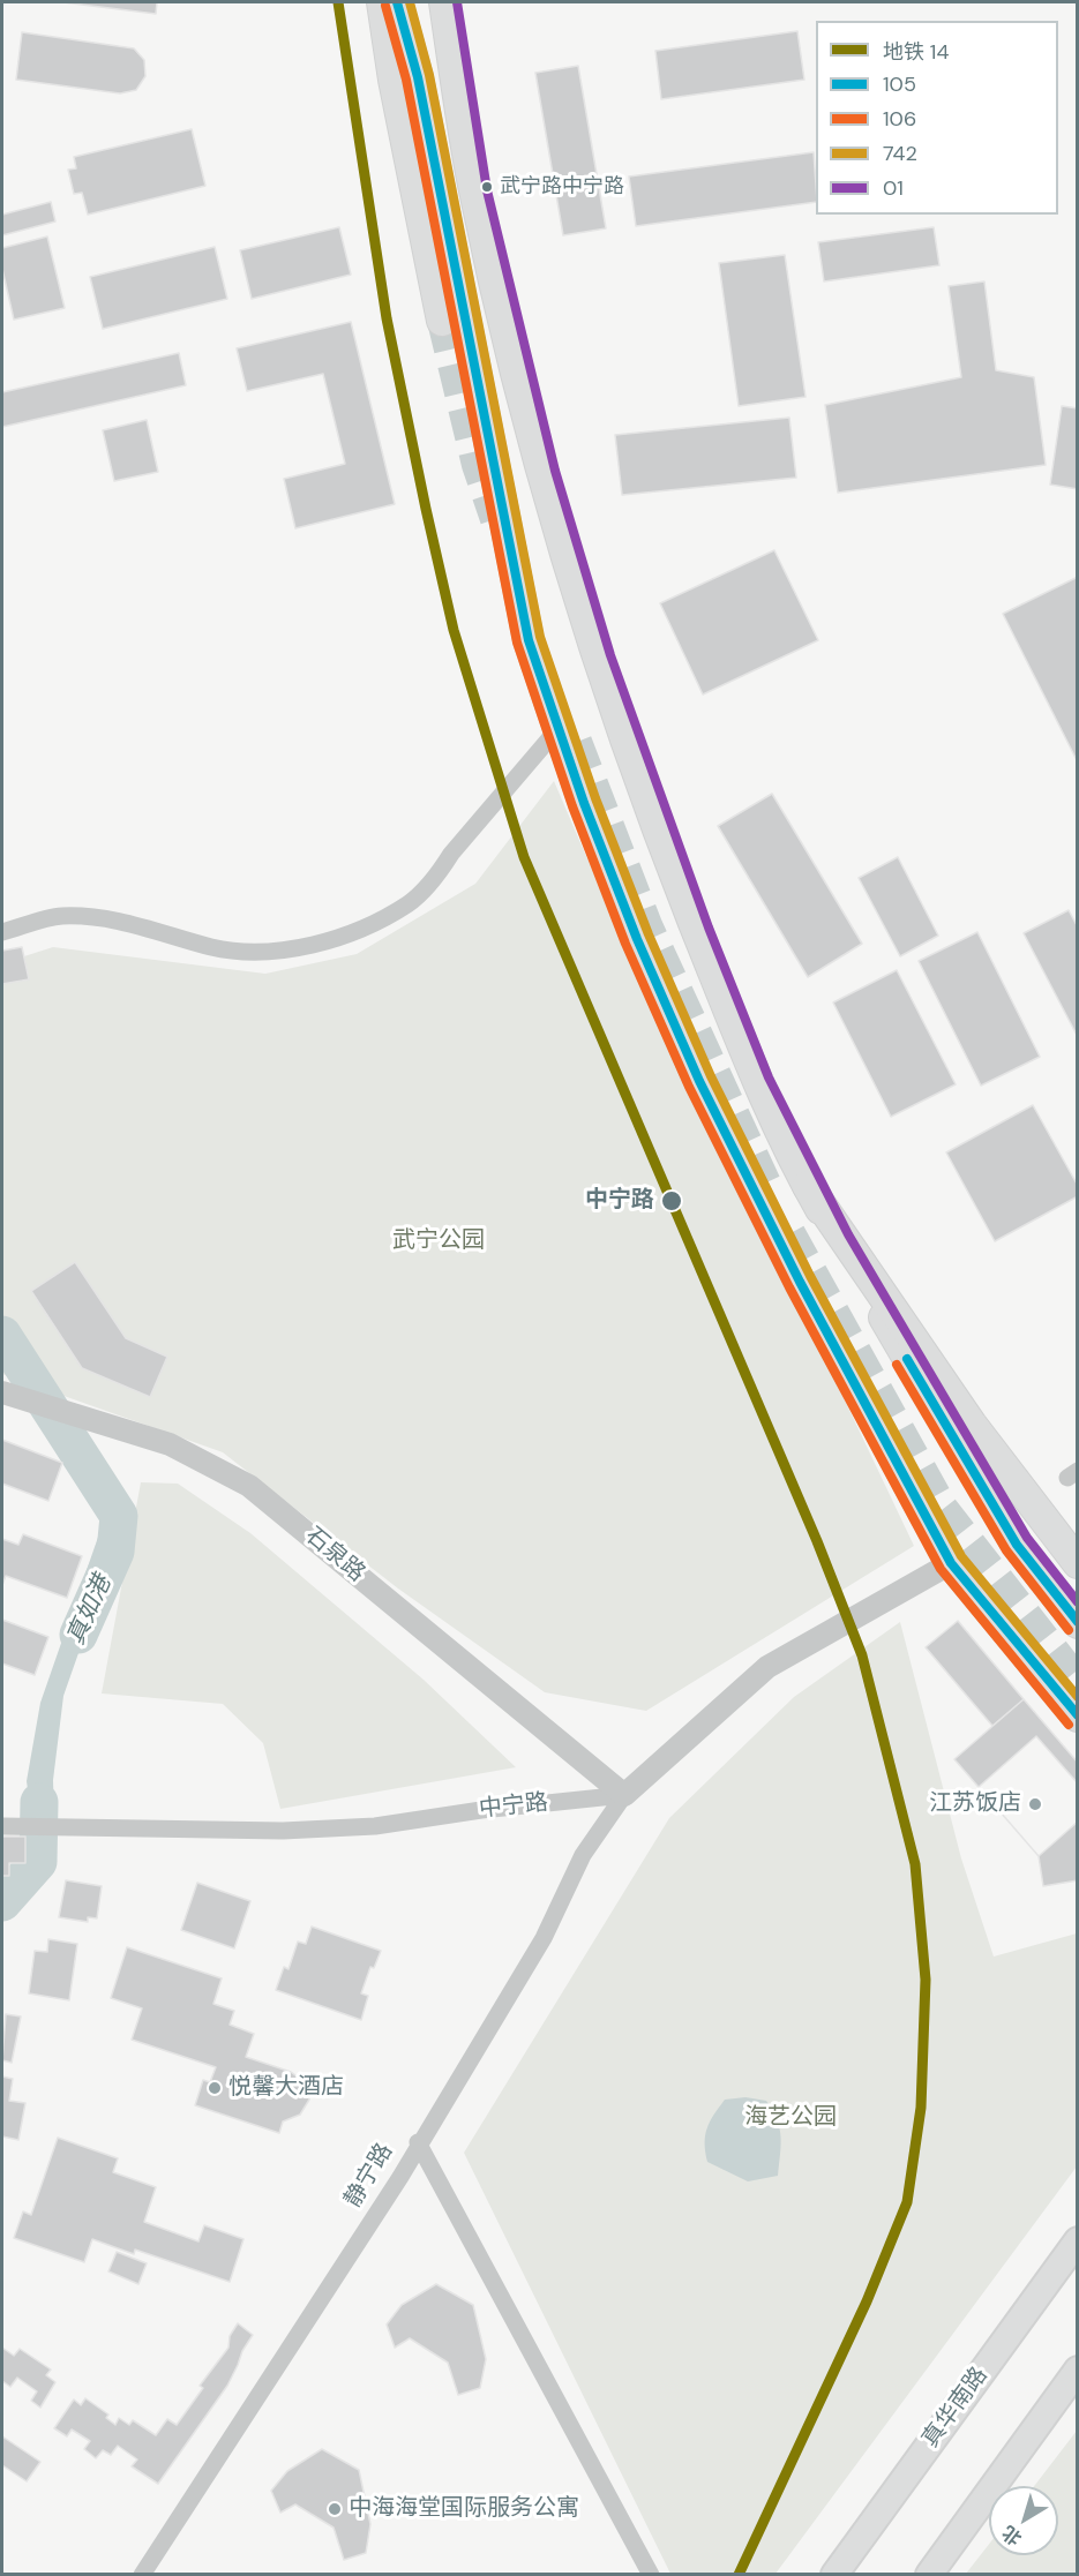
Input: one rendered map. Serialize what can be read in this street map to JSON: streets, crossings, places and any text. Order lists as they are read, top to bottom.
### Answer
{
  "streets": {
    "main road": ["真华南路"],
    "street": ["石泉路", "中宁路", "静宁路"]
  },
  "crossings": [
    ["石泉路", "中宁路"],
    ["石泉路", "静宁路"],
    ["中宁路", "静宁路"]
  ],
  "water": ["真如港"],
  "parks": ["武宁公园", "海艺公园"],
  "places": [
    "武宁路中宁路",
    "中宁路",
    "江苏饭店",
    "悦馨大酒店",
    "中海海堂国际服务公寓"
  ],
  "lines": [
    "metro line 14",
    "transit line 105",
    "transit line 742",
    "transit line 01",
    "transit line 106"
  ],
  "legend": [
    "地铁 14",
    "105",
    "106",
    "742",
    "01"
  ],
  "north": "bottom left"
}
